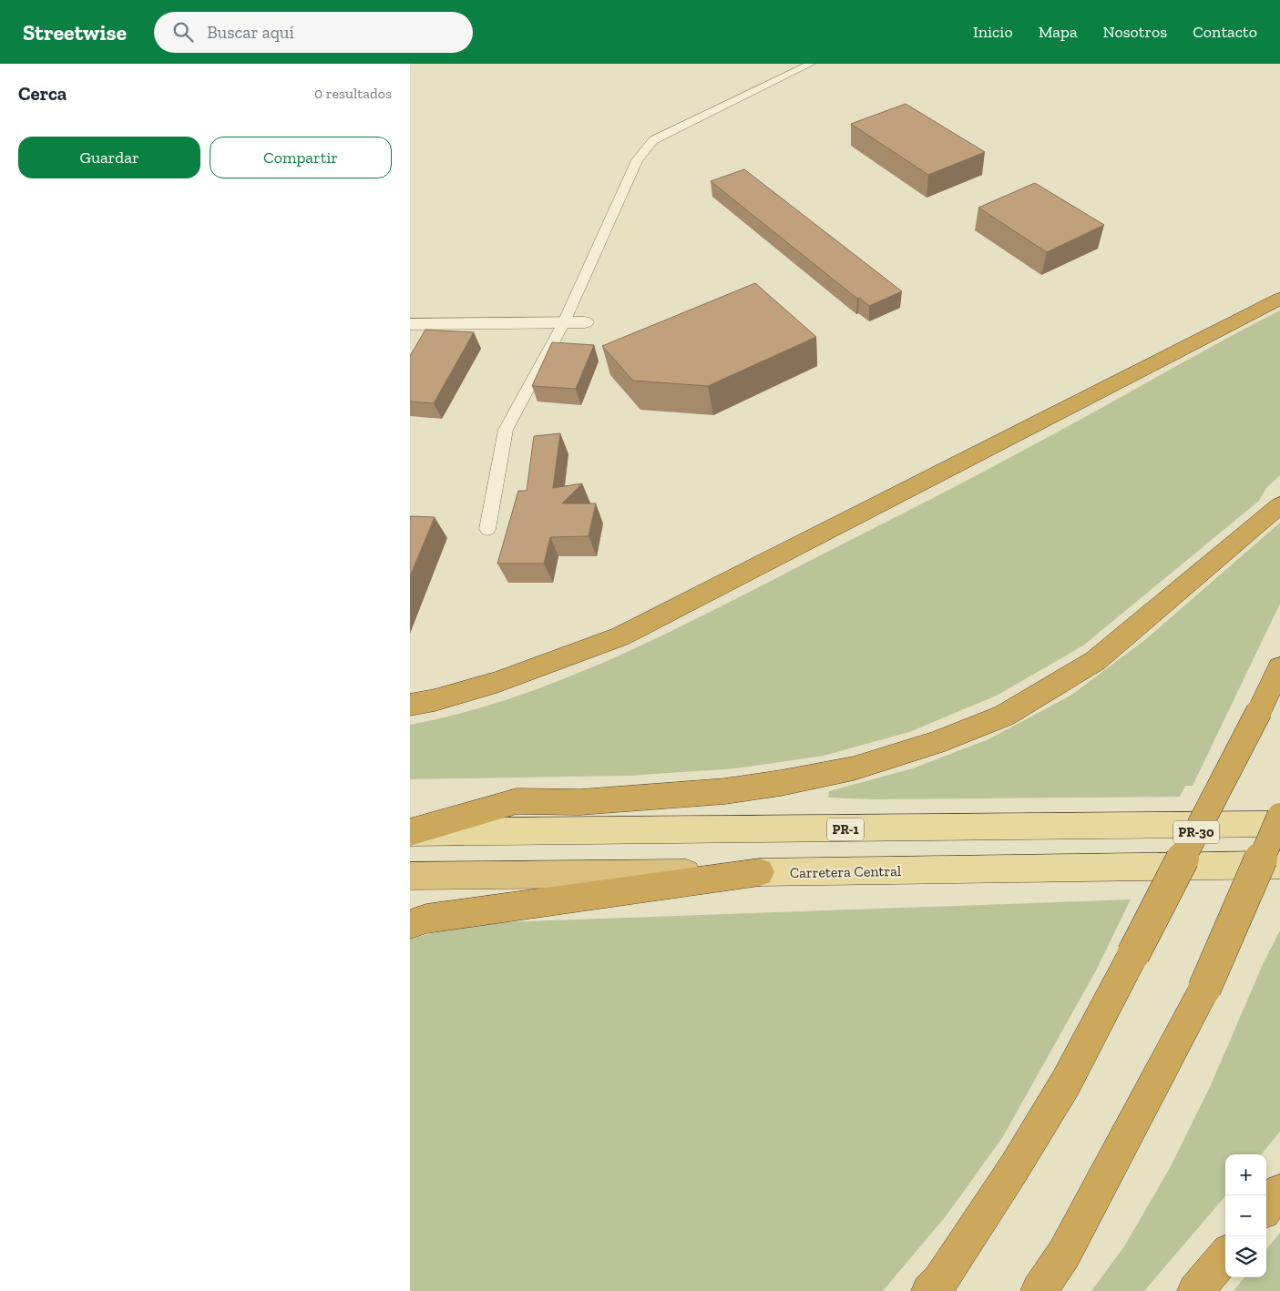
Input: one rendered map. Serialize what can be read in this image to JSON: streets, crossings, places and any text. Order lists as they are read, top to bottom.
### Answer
{
  "streets": {
    "highway": ["PR-30", "Carretera Central"],
    "main road": ["PR-1"]
  },
  "page": {
    "header": "Streetwise",
    "search": "Buscar aquí",
    "nav": [
      "Inicio",
      "Mapa",
      "Nosotros",
      "Contacto"
    ],
    "heading": ["Cerca", "0 resultados"],
    "buttons": ["Guardar", "Compartir"],
    "map_buttons": ["+", "−"]
  }
}
